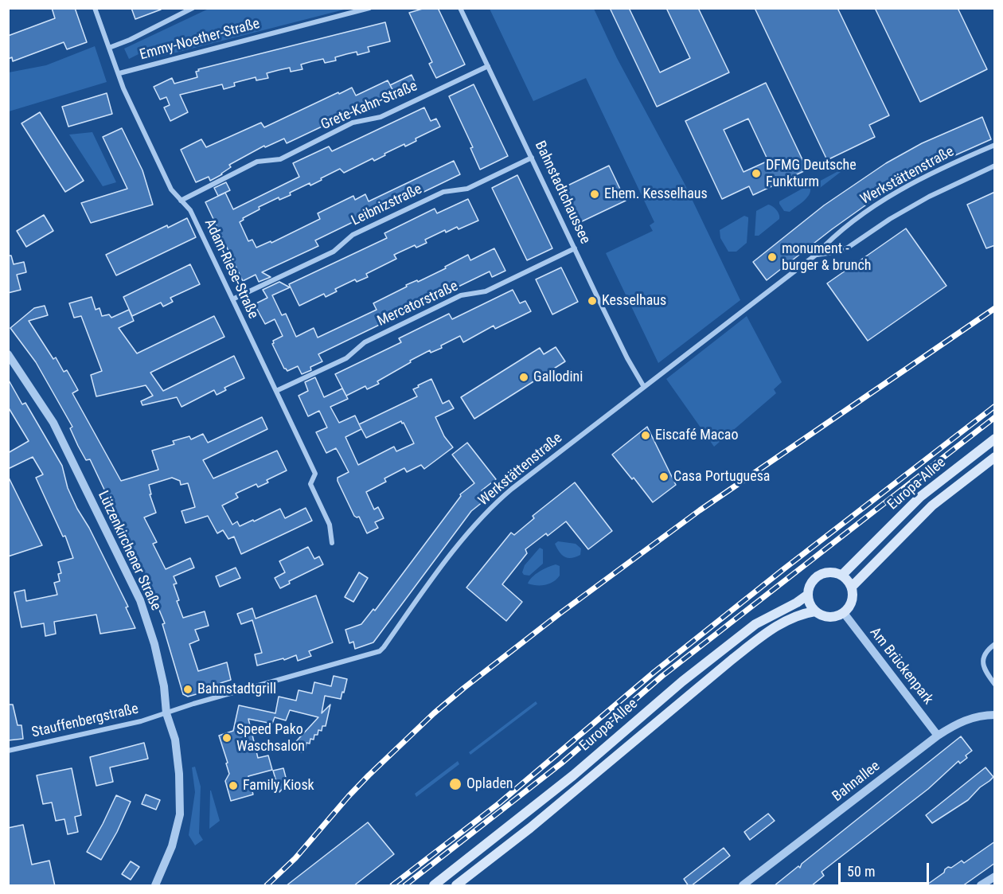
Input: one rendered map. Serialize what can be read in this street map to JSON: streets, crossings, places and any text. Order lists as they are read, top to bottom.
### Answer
{
  "streets": {
    "main road": ["Europa-Allee"],
    "street": [
      "Emmy-Noether-Straße",
      "Grete-Kahn-Straße",
      "Werkstättenstraße",
      "Bahnstadtchaussee",
      "Leibnizstraße",
      "Adam-Riese-Straße",
      "Mercatorstraße",
      "Lützenkirchener Straße",
      "Am Brückenpark",
      "Stauffenbergstraße",
      "Bahnallee"
    ]
  },
  "crossings": [
    ["Emmy-Noether-Straße", "Adam-Riese-Straße"],
    ["Grete-Kahn-Straße", "Bahnstadtchaussee"],
    ["Grete-Kahn-Straße", "Adam-Riese-Straße"],
    ["Werkstättenstraße", "Bahnstadtchaussee"],
    ["Werkstättenstraße", "Lützenkirchener Straße"],
    ["Werkstättenstraße", "Stauffenbergstraße"],
    ["Bahnstadtchaussee", "Leibnizstraße"],
    ["Bahnstadtchaussee", "Mercatorstraße"],
    ["Leibnizstraße", "Adam-Riese-Straße"],
    ["Adam-Riese-Straße", "Mercatorstraße"],
    ["Europa-Allee", "Am Brückenpark"],
    ["Lützenkirchener Straße", "Stauffenbergstraße"],
    ["Am Brückenpark", "Bahnallee"]
  ],
  "places": [
    "DFMG Deutsche Funkturm",
    "Ehem. Kesselhaus",
    "monument - burger & brunch",
    "Kesselhaus",
    "Gallodini",
    "Eiscafé Macao",
    "Casa Portuguesa",
    "Bahnstadtgrill",
    "Speed Pako Waschsalon",
    "Opladen",
    "Family Kiosk"
  ],
  "scale_bar": "50 m"
}
